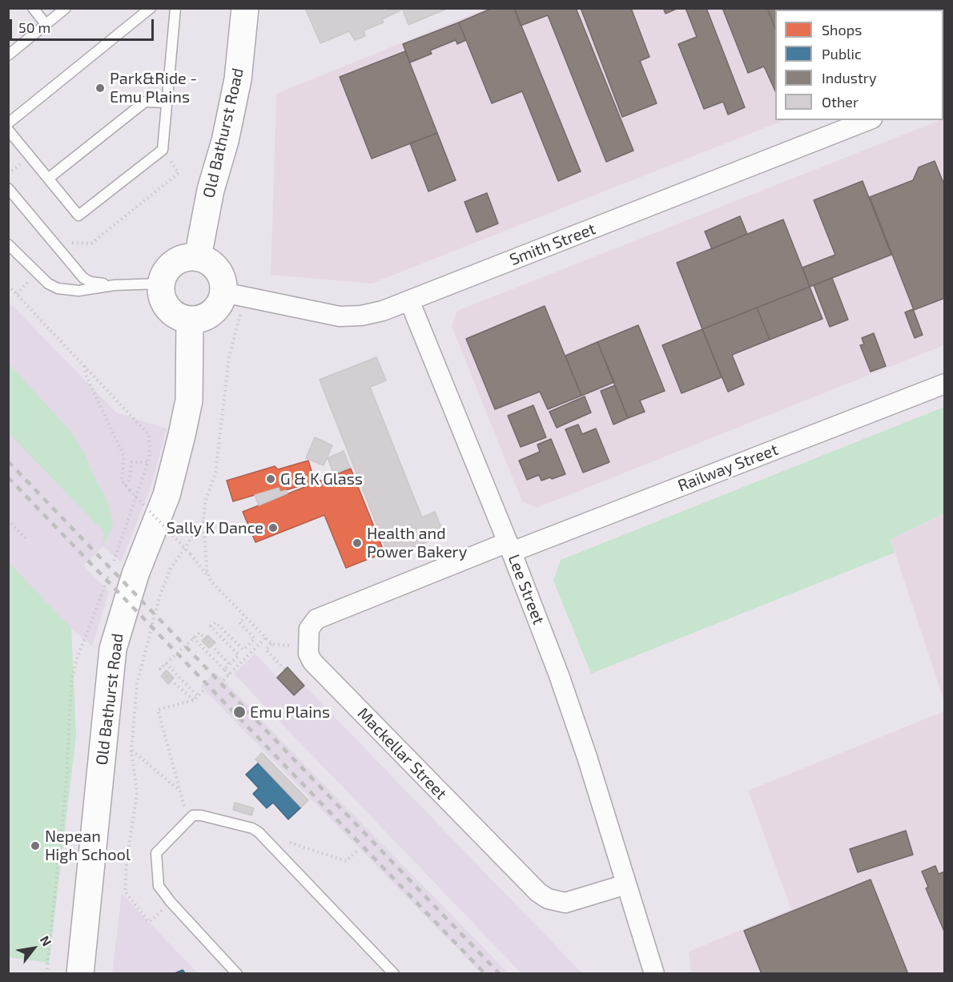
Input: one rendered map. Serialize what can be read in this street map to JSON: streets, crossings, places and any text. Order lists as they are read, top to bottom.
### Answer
{
  "streets": {
    "main road": ["Old Bathurst Road"],
    "street": [
      "Smith Street",
      "Railway Street",
      "Lee Street",
      "Mackellar Street"
    ]
  },
  "crossings": [
    ["Old Bathurst Road", "Smith Street"],
    ["Smith Street", "Lee Street"],
    ["Railway Street", "Lee Street"],
    ["Railway Street", "Mackellar Street"],
    ["Lee Street", "Mackellar Street"]
  ],
  "places": [
    "Park&Ride - Emu Plains",
    "G & K Glass",
    "Sally K Dance",
    "Health and Power Bakery",
    "Emu Plains",
    "Nepean High School"
  ],
  "legend": [
    "Shops",
    "Public",
    "Industry",
    "Other"
  ],
  "scale_bar": "50 m",
  "north": "top right"
}
